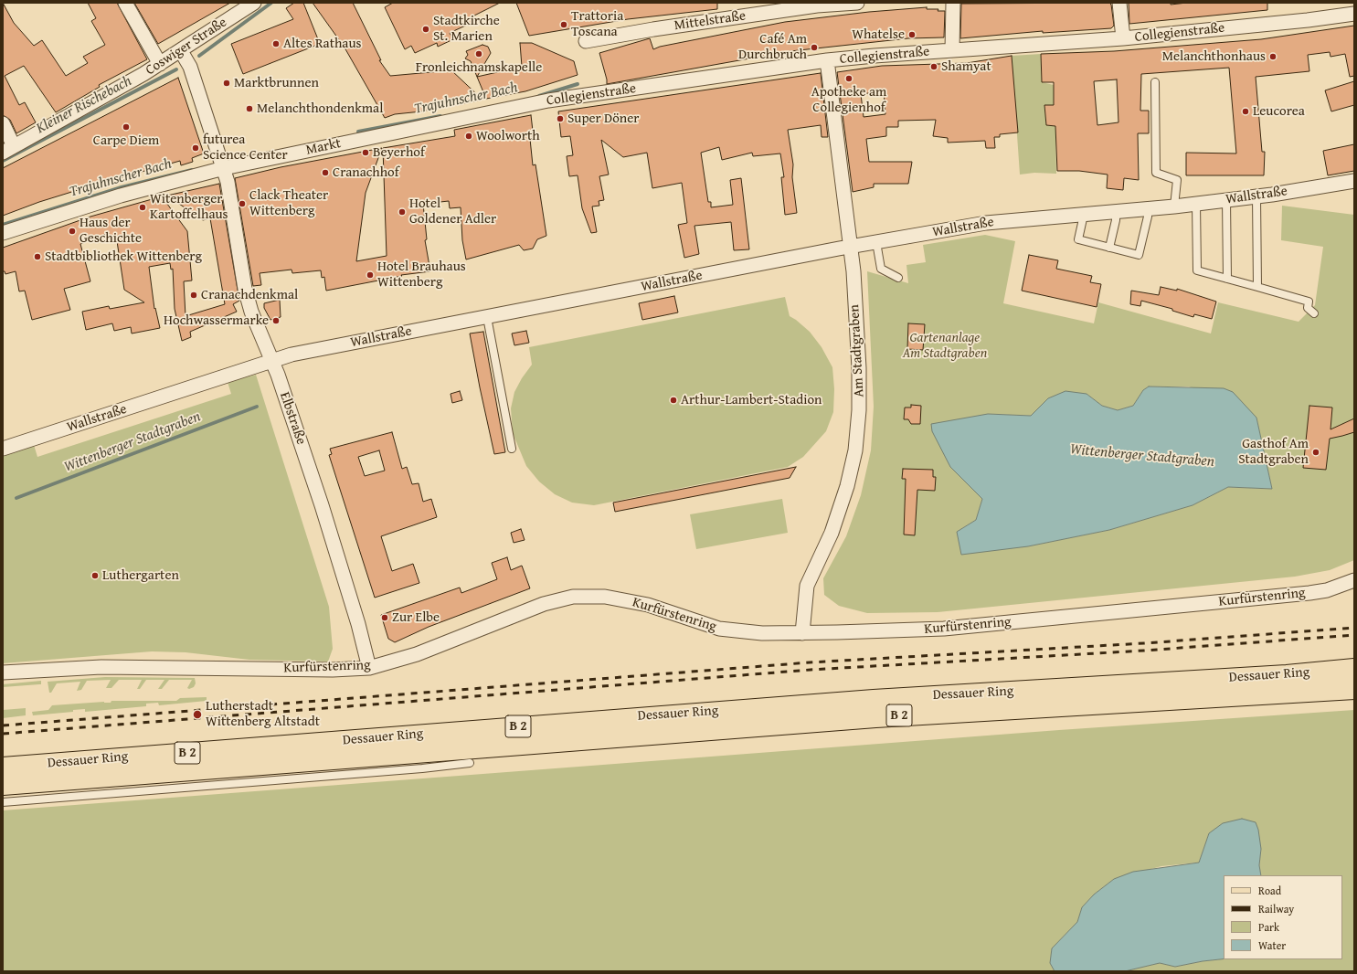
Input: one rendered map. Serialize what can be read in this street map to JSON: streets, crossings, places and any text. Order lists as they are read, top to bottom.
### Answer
{
  "streets": {
    "main road": ["Dessauer Ring", "B 2"],
    "street": [
      "Mittelstraße",
      "Collegienstraße",
      "Coswiger Straße",
      "Markt",
      "Wallstraße",
      "Am Stadtgraben",
      "Elbstraße",
      "Kurfürstenring"
    ]
  },
  "crossings": [
    ["Collegienstraße", "Markt"],
    ["Collegienstraße", "Am Stadtgraben"],
    ["Markt", "Elbstraße"],
    ["Wallstraße", "Am Stadtgraben"],
    ["Wallstraße", "Elbstraße"],
    ["Am Stadtgraben", "Kurfürstenring"],
    ["Elbstraße", "Kurfürstenring"]
  ],
  "water": ["Trajuhnscher Bach", "Kleiner Rischebach", "Wittenberger Stadtgraben"],
  "parks": ["Gartenanlage Am Stadtgraben"],
  "places": [
    "Trattoria Toscana",
    "Stadtkirche St. Marien",
    "Whatelse",
    "Altes Rathaus",
    "Café Am Durchbruch",
    "Fronleichnamskapelle",
    "Melanchthonhaus",
    "Shamyat",
    "Apotheke am Collegienhof",
    "Marktbrunnen",
    "Melanchthondenkmal",
    "Leucorea",
    "Super Döner",
    "Carpe Diem",
    "Woolworth",
    "futurea Science Center",
    "Beyerhof",
    "Cranachhof",
    "Clack Theater Wittenberg",
    "Witenberger Kartoffelhaus",
    "Hotel Goldener Adler",
    "Haus der Geschichte",
    "Stadtbibliothek Wittenberg",
    "Hotel Brauhaus Wittenberg",
    "Cranachdenkmal",
    "Hochwassermarke",
    "Arthur-Lambert-Stadion",
    "Gasthof Am Stadtgraben",
    "Luthergarten",
    "Zur Elbe",
    "Lutherstadt Wittenberg Altstadt"
  ],
  "legend": [
    "Road",
    "Railway",
    "Park",
    "Water"
  ]
}
